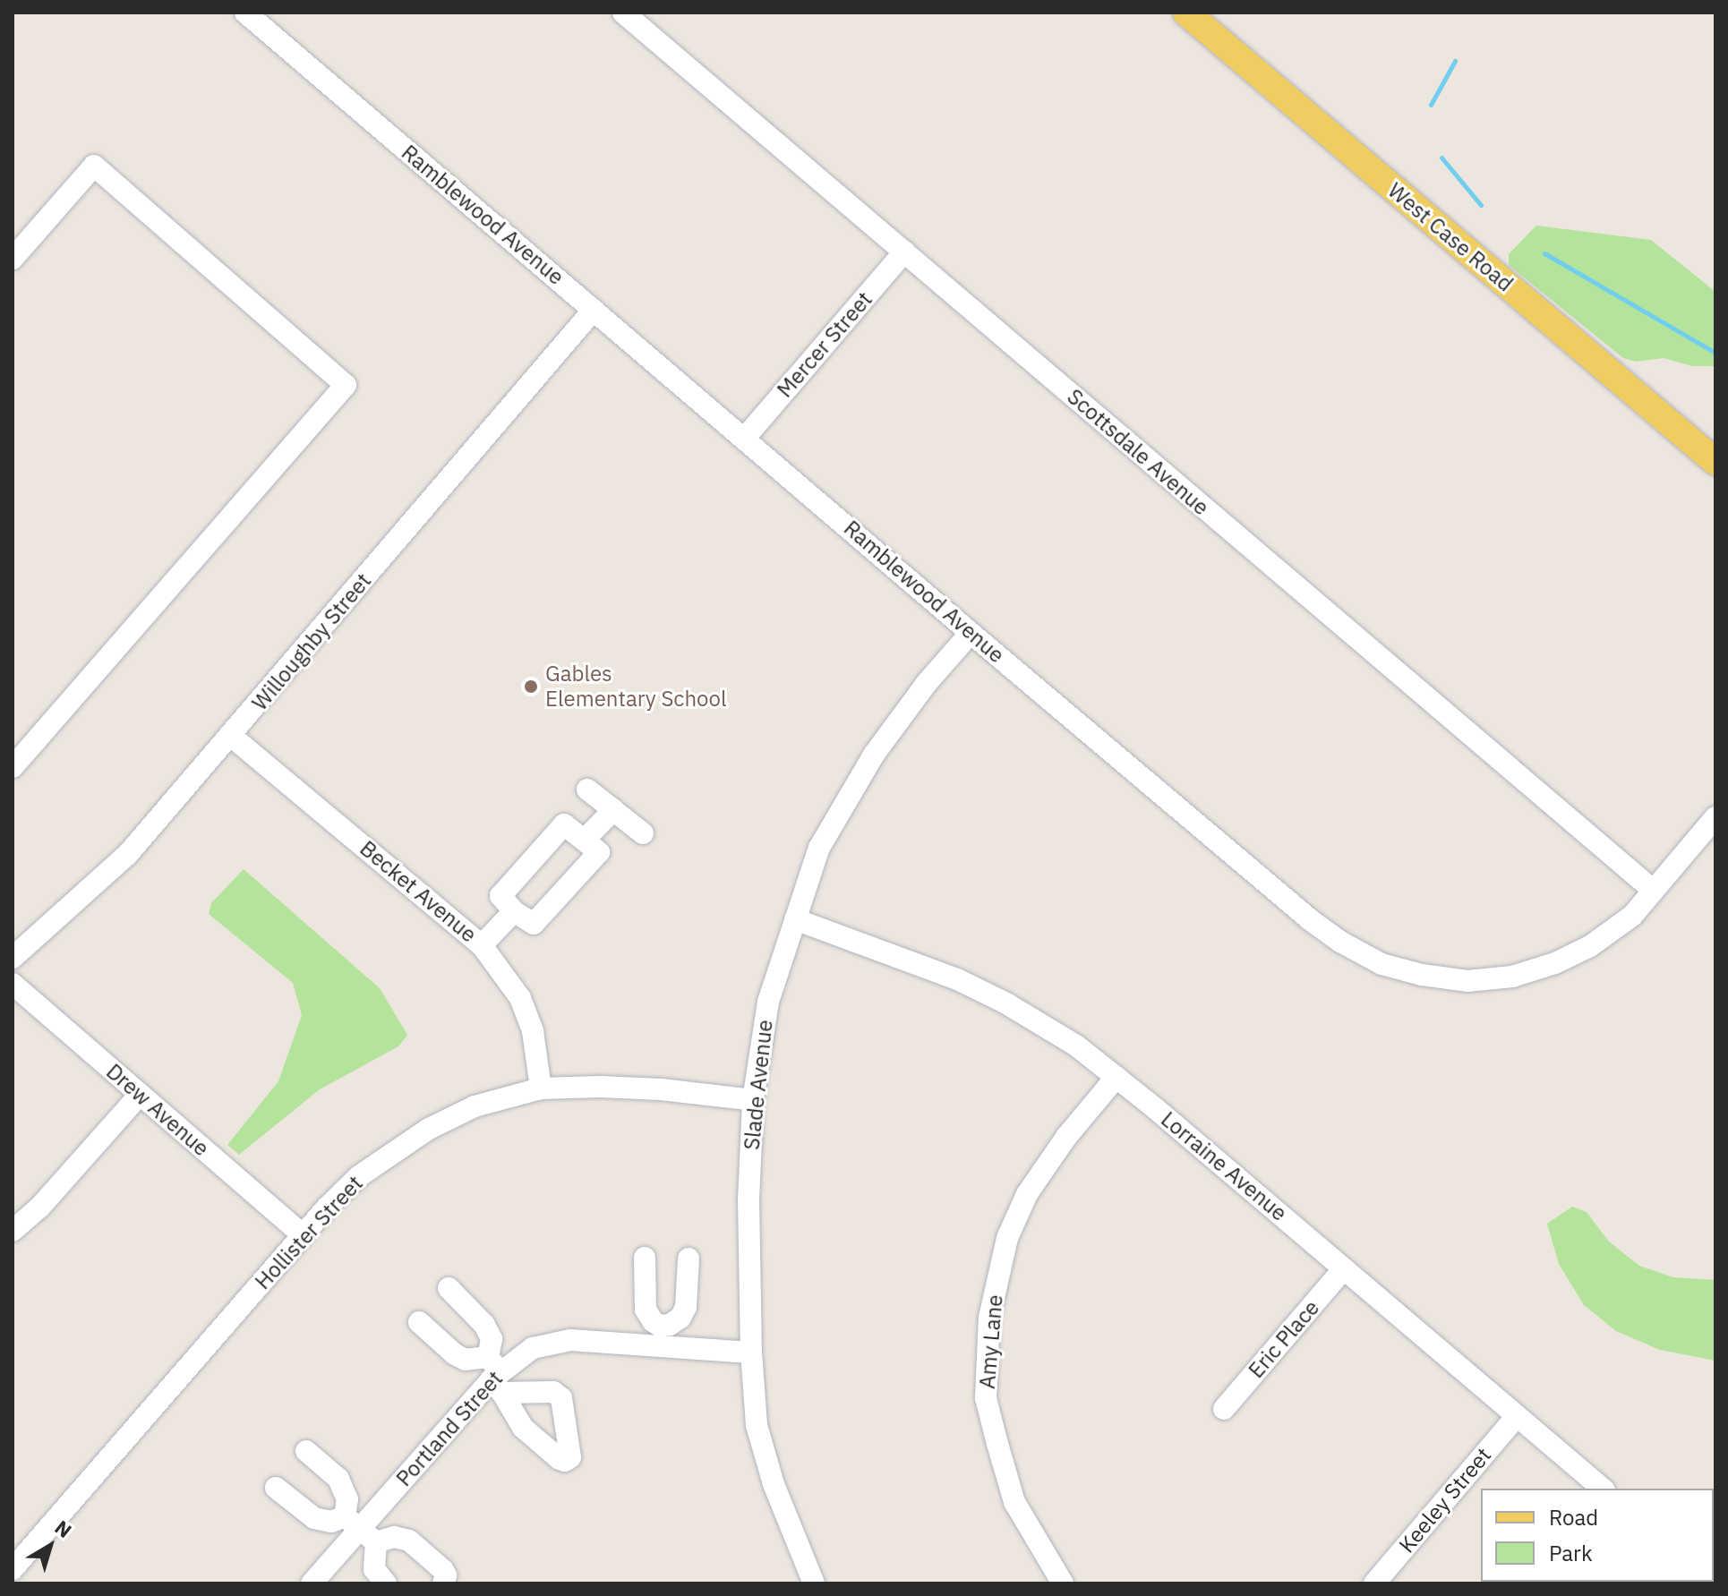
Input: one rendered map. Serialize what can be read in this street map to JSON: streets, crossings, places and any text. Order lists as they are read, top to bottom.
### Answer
{
  "streets": {
    "main road": ["West Case Road"],
    "street": [
      "Ramblewood Avenue",
      "Mercer Street",
      "Scottsdale Avenue",
      "Willoughby Street",
      "Becket Avenue",
      "Slade Avenue",
      "Drew Avenue",
      "Lorraine Avenue",
      "Hollister Street",
      "Eric Place",
      "Amy Lane",
      "Portland Street",
      "Keeley Street"
    ]
  },
  "crossings": [
    ["Ramblewood Avenue", "Mercer Street"],
    ["Ramblewood Avenue", "Scottsdale Avenue"],
    ["Ramblewood Avenue", "Willoughby Street"],
    ["Ramblewood Avenue", "Slade Avenue"],
    ["Mercer Street", "Scottsdale Avenue"],
    ["Willoughby Street", "Becket Avenue"],
    ["Becket Avenue", "Hollister Street"],
    ["Slade Avenue", "Lorraine Avenue"],
    ["Slade Avenue", "Hollister Street"],
    ["Slade Avenue", "Portland Street"],
    ["Drew Avenue", "Hollister Street"],
    ["Lorraine Avenue", "Eric Place"],
    ["Lorraine Avenue", "Amy Lane"],
    ["Lorraine Avenue", "Keeley Street"]
  ],
  "places": ["Gables Elementary School"],
  "legend": ["Road", "Park"],
  "north": "top right"
}
